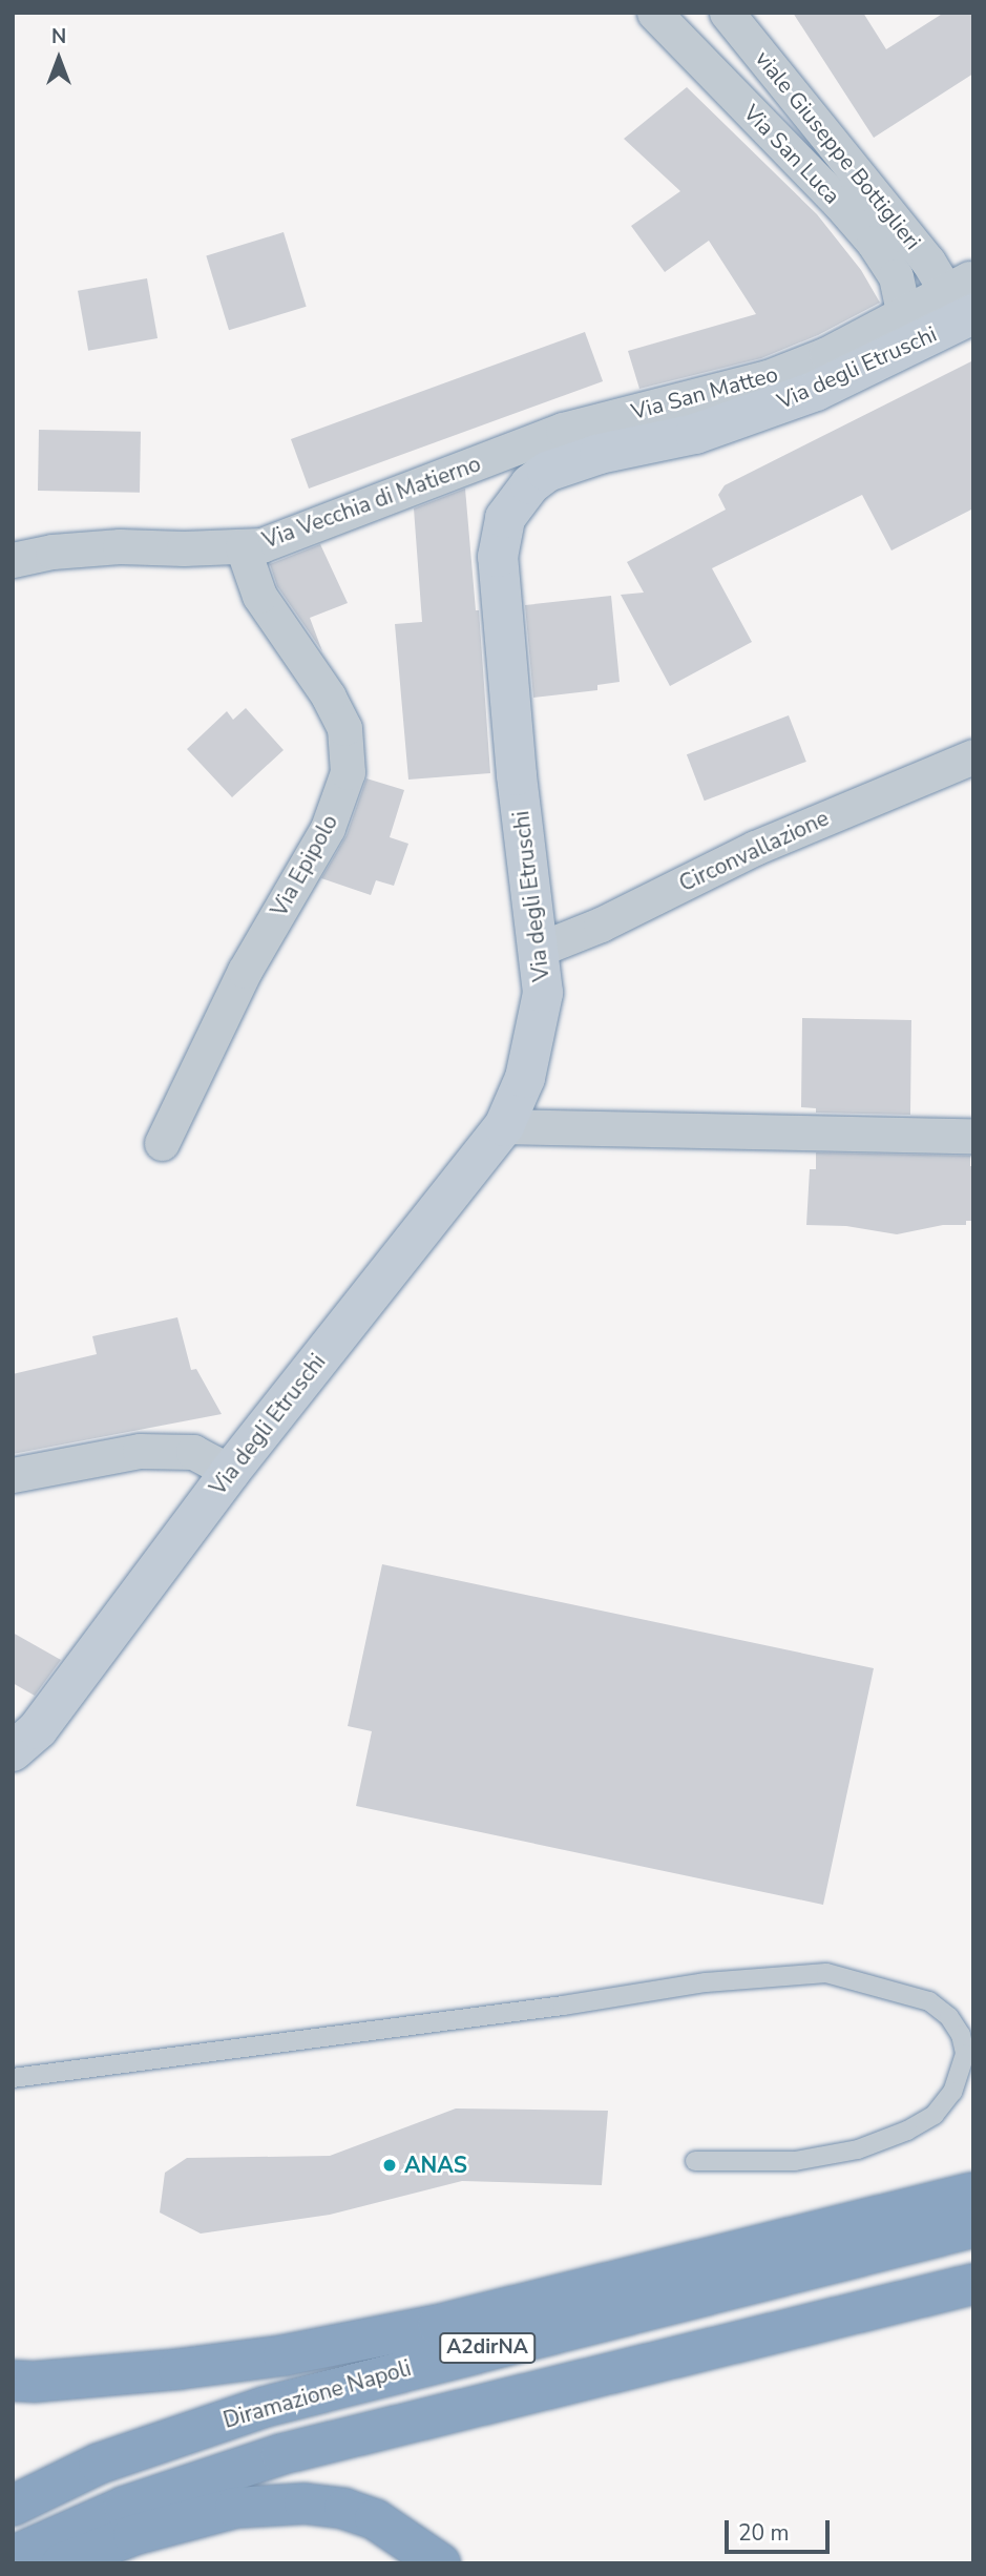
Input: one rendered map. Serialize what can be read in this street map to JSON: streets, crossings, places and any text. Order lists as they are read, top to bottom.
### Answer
{
  "streets": {
    "highway": ["A2dirNA", "Diramazione Napoli"],
    "main road": ["Via degli Etruschi"],
    "street": [
      "viale Giuseppe Bottiglieri",
      "Via San Luca",
      "Via San Matteo",
      "Via Vecchia di Matierno",
      "Circonvallazione",
      "Via Epipolo"
    ]
  },
  "crossings": [
    ["viale Giuseppe Bottiglieri", "Via degli Etruschi"],
    ["viale Giuseppe Bottiglieri", "Via San Matteo"],
    ["Via San Luca", "Via San Matteo"],
    ["Via degli Etruschi", "Via San Matteo"],
    ["Via degli Etruschi", "Circonvallazione"],
    ["Via San Matteo", "Via Vecchia di Matierno"],
    ["Via Vecchia di Matierno", "Via Epipolo"]
  ],
  "places": ["ANAS"],
  "scale_bar": "20 m",
  "north": "top"
}
